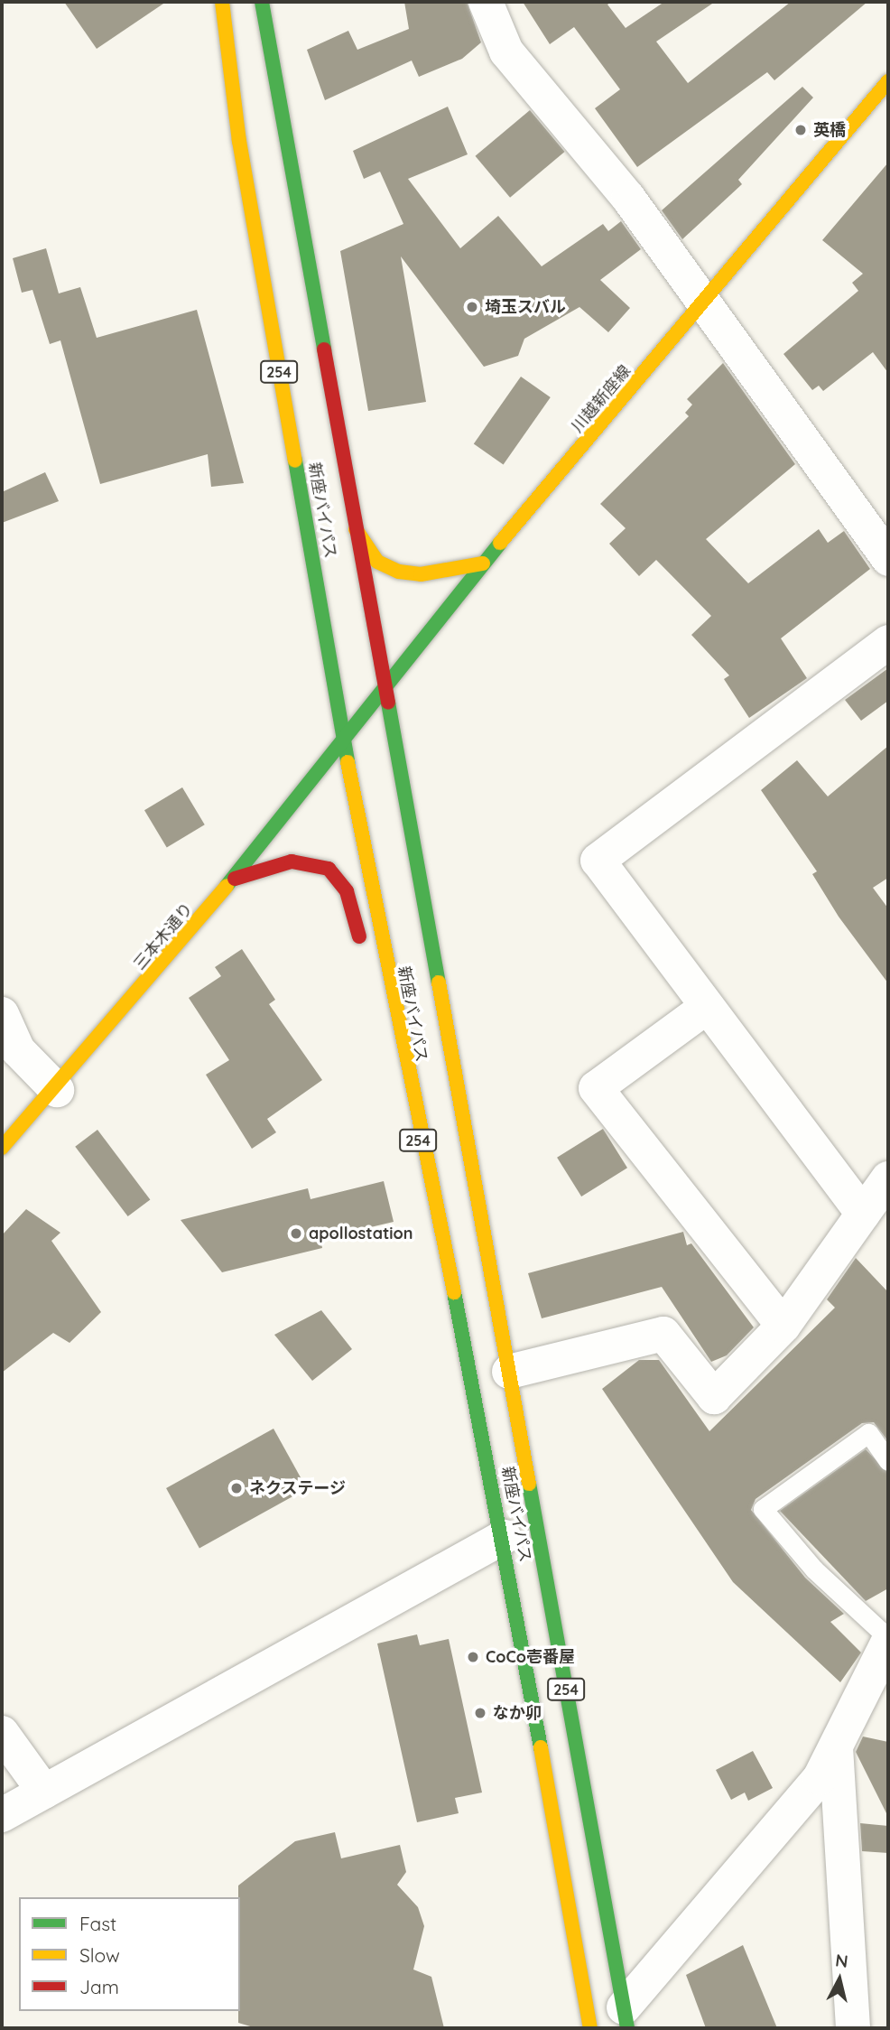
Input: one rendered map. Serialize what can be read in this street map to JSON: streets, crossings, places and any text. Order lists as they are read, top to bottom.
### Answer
{
  "streets": {
    "main road": [
      "254",
      "川越新座線",
      "新座バイパス",
      "三本木通り"
    ]
  },
  "crossings": [
    ["川越新座線", "新座バイパス"],
    ["川越新座線", "三本木通り"],
    ["新座バイパス", "三本木通り"]
  ],
  "places": [
    "英橋",
    "埼玉スバル",
    "apollostation",
    "ネクステージ",
    "CoCo壱番屋",
    "なか卯"
  ],
  "legend": ["Fast", "Slow", "Jam"],
  "north": "top"
}
